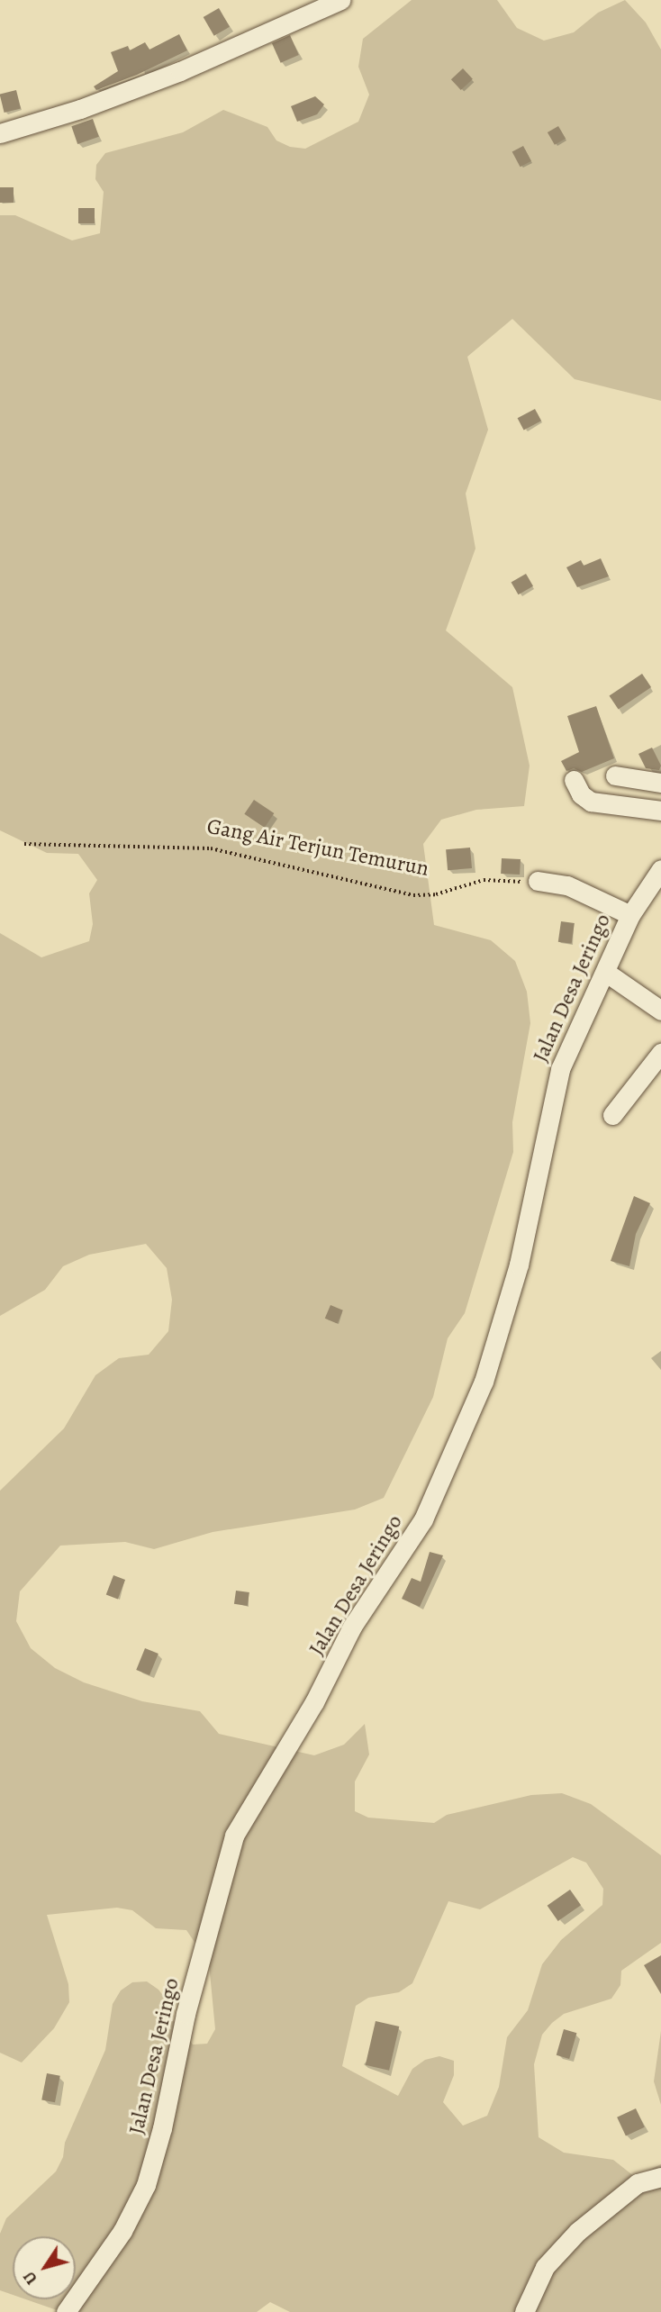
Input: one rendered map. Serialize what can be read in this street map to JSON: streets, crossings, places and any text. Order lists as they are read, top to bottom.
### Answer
{
  "streets": {
    "street": ["Jalan Desa Jeringo"],
    "path": ["Gang Air Terjun Temurun"]
  },
  "north": "bottom left"
}
